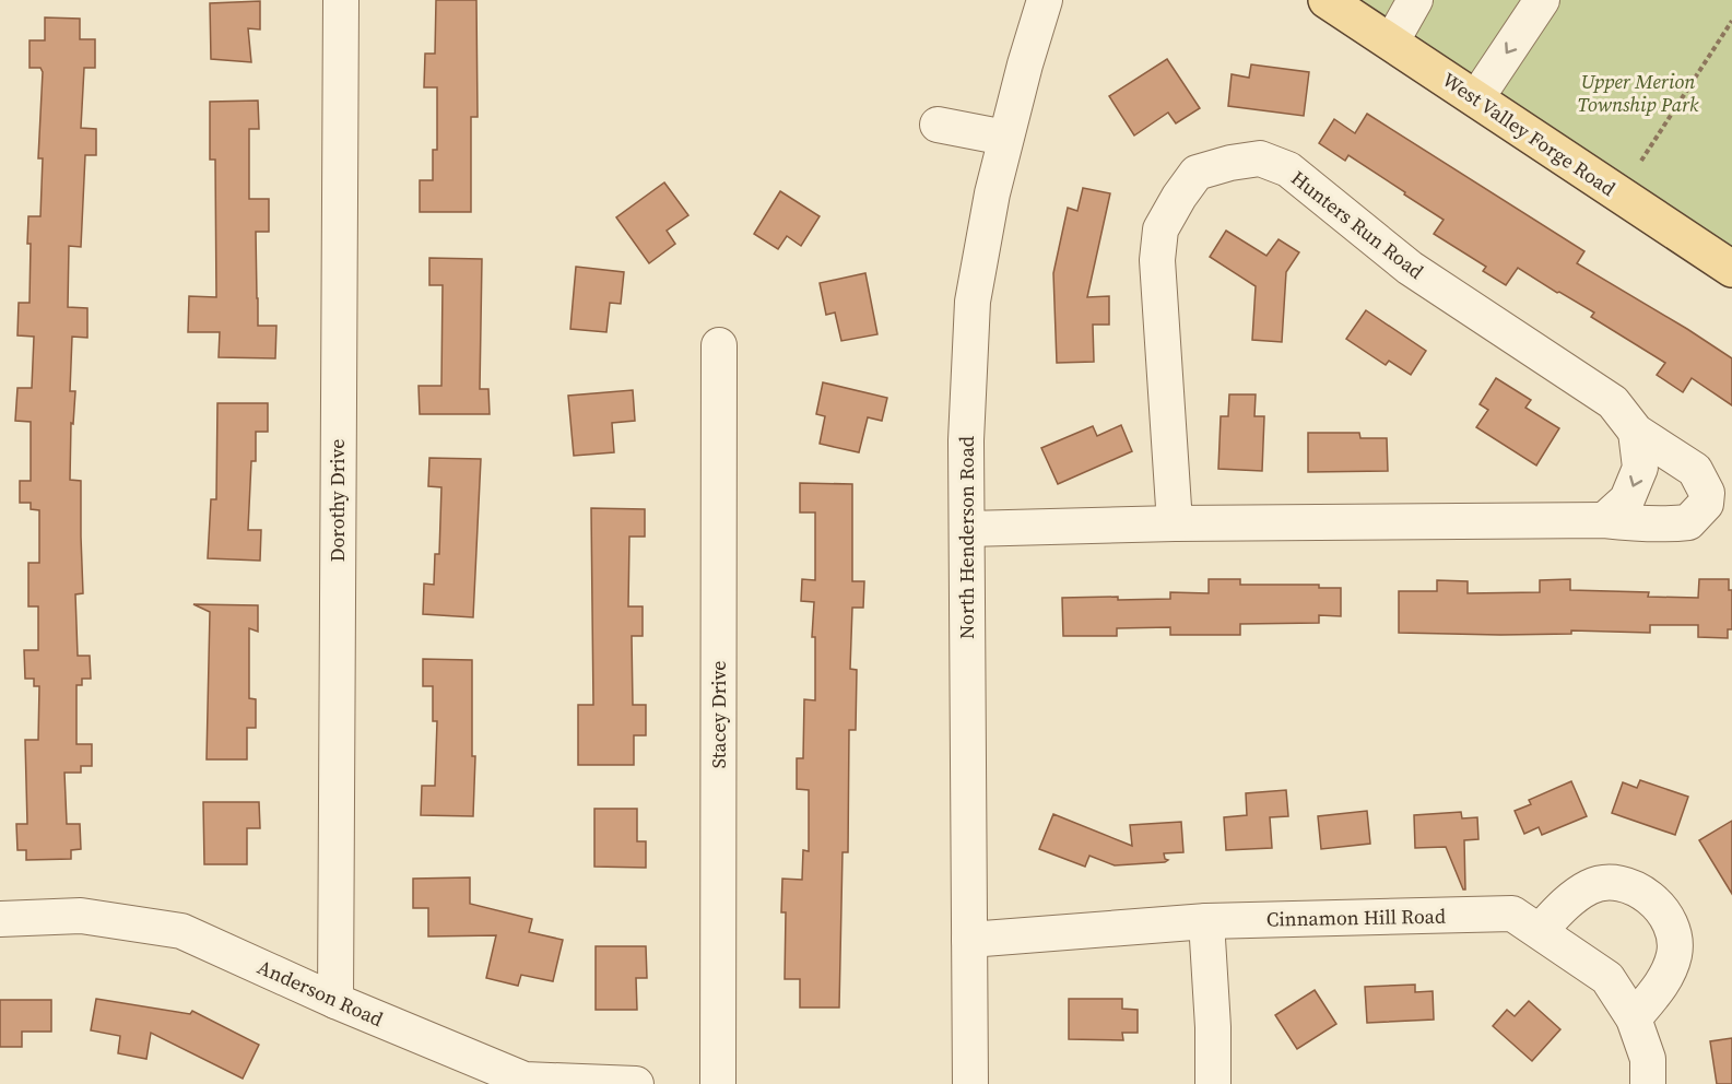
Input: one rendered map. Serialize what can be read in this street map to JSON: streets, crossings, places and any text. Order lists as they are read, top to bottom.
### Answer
{
  "streets": {
    "main road": ["West Valley Forge Road"],
    "street": [
      "Hunters Run Road",
      "Dorothy Drive",
      "North Henderson Road",
      "Stacey Drive",
      "Cinnamon Hill Road",
      "Anderson Road"
    ]
  },
  "crossings": [
    ["Hunters Run Road", "North Henderson Road"],
    ["Dorothy Drive", "Anderson Road"],
    ["North Henderson Road", "Cinnamon Hill Road"]
  ],
  "parks": ["Upper Merion Township Park"]
}
